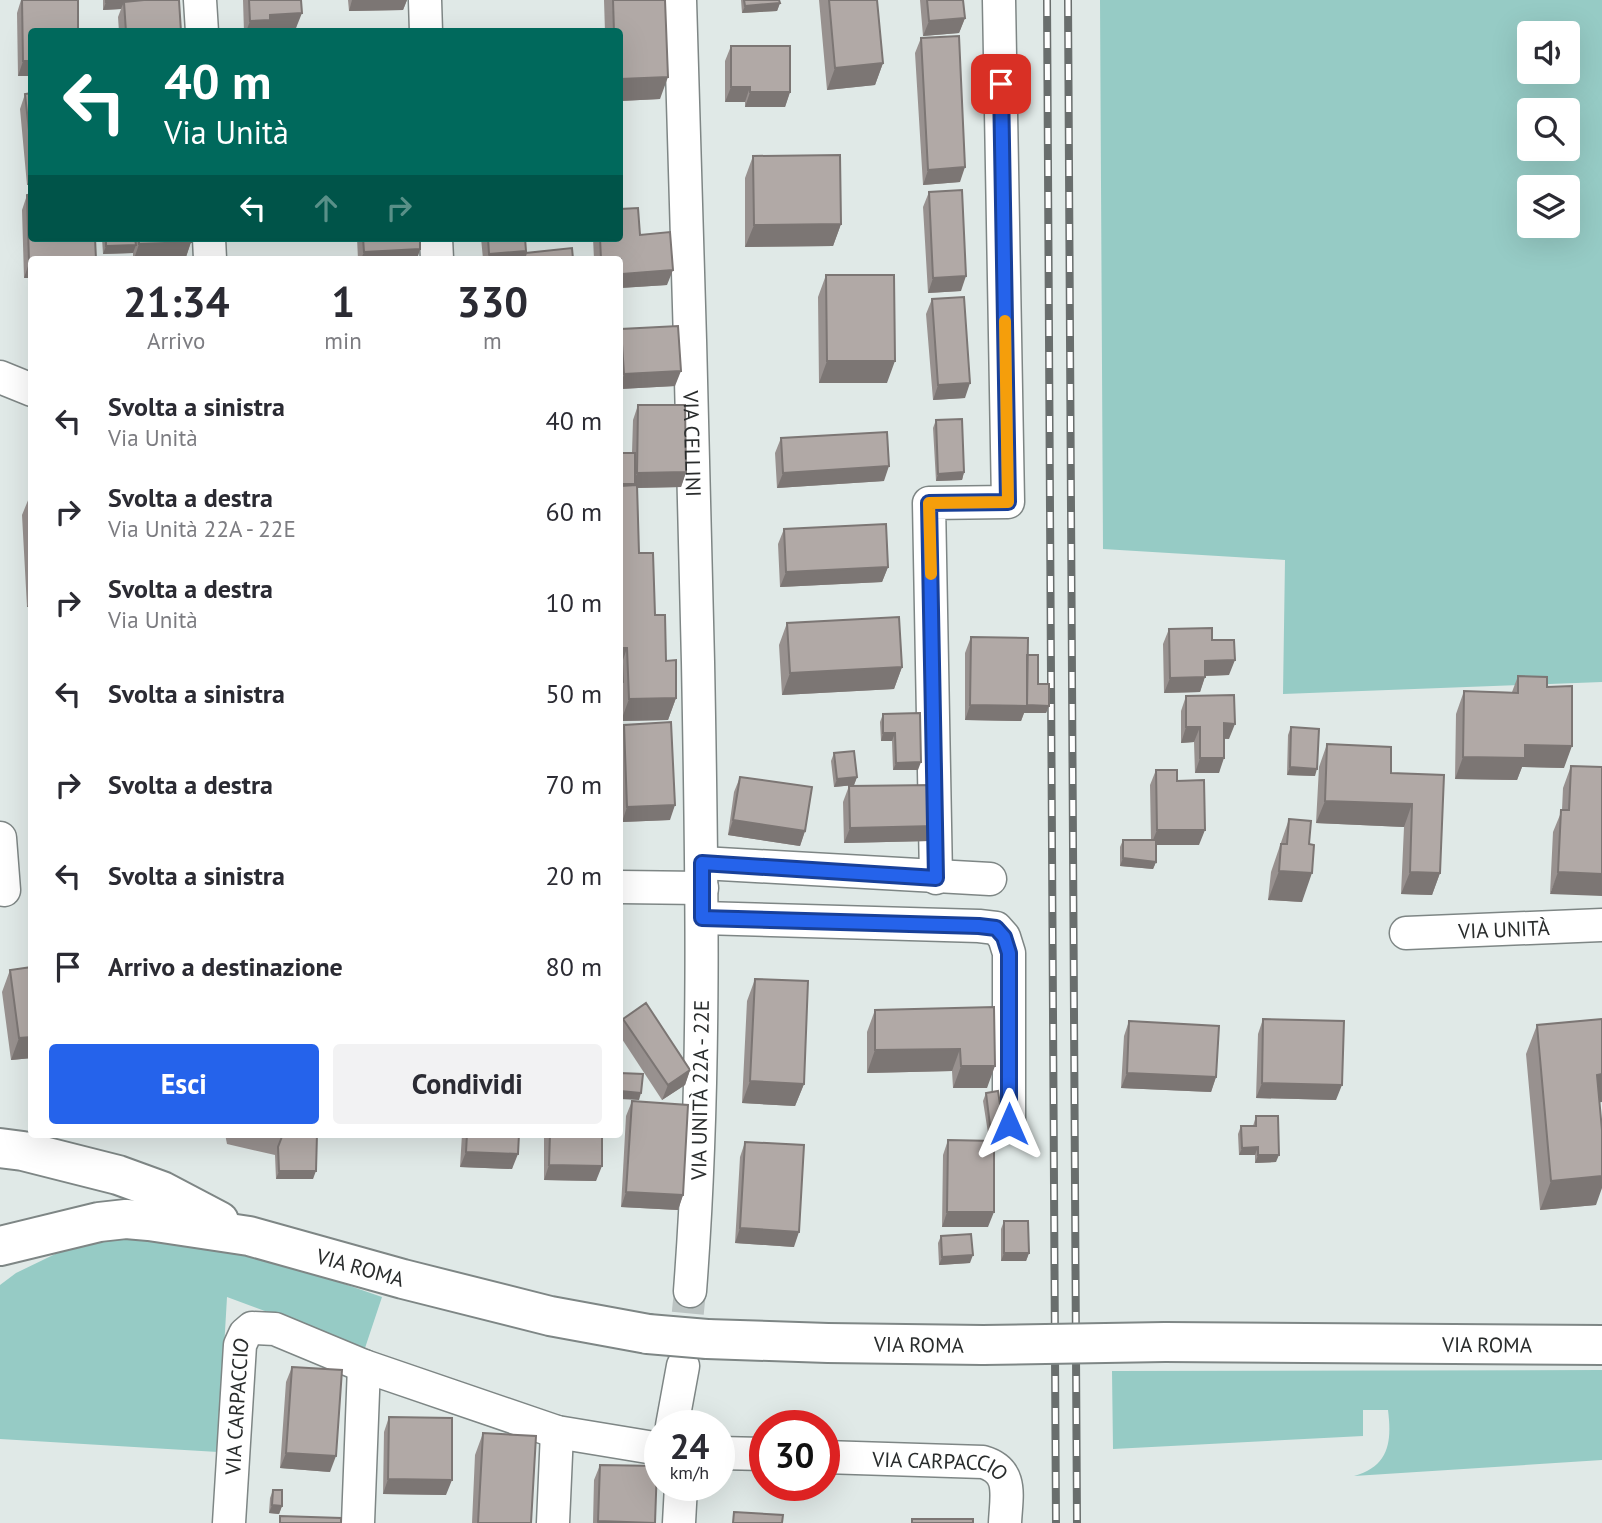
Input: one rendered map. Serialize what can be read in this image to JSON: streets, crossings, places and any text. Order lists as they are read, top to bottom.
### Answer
{
  "streets": {
    "street": [
      "VIA CELLINI",
      "VIA UNITÀ",
      "VIA UNITÀ 22A - 22E",
      "VIA ROMA",
      "VIA CARPACCIO"
    ]
  },
  "crossings": [
    ["VIA CELLINI", "VIA UNITÀ 22A - 22E"]
  ],
  "page": {
    "turn": ["40 m", "Via Unità"],
    "eta": [
      "21:34",
      "Arrivo",
      "1",
      "min",
      "330",
      "m"
    ],
    "list": [
      {
        "name": "Svolta a sinistra",
        "note": "Via Unità",
        "value": "40 m"
      },
      {
        "name": "Svolta a destra",
        "note": "Via Unità 22A - 22E",
        "value": "60 m"
      },
      {
        "name": "Svolta a destra",
        "note": "Via Unità",
        "value": "10 m"
      },
      {
        "name": "Svolta a sinistra",
        "value": "50 m"
      },
      {
        "name": "Svolta a destra",
        "value": "70 m"
      },
      {
        "name": "Svolta a sinistra",
        "value": "20 m"
      },
      {
        "name": "Arrivo a destinazione",
        "value": "80 m"
      }
    ],
    "buttons": ["Esci", "Condividi"],
    "speed": "24 km/h",
    "limit": "30"
  }
}
